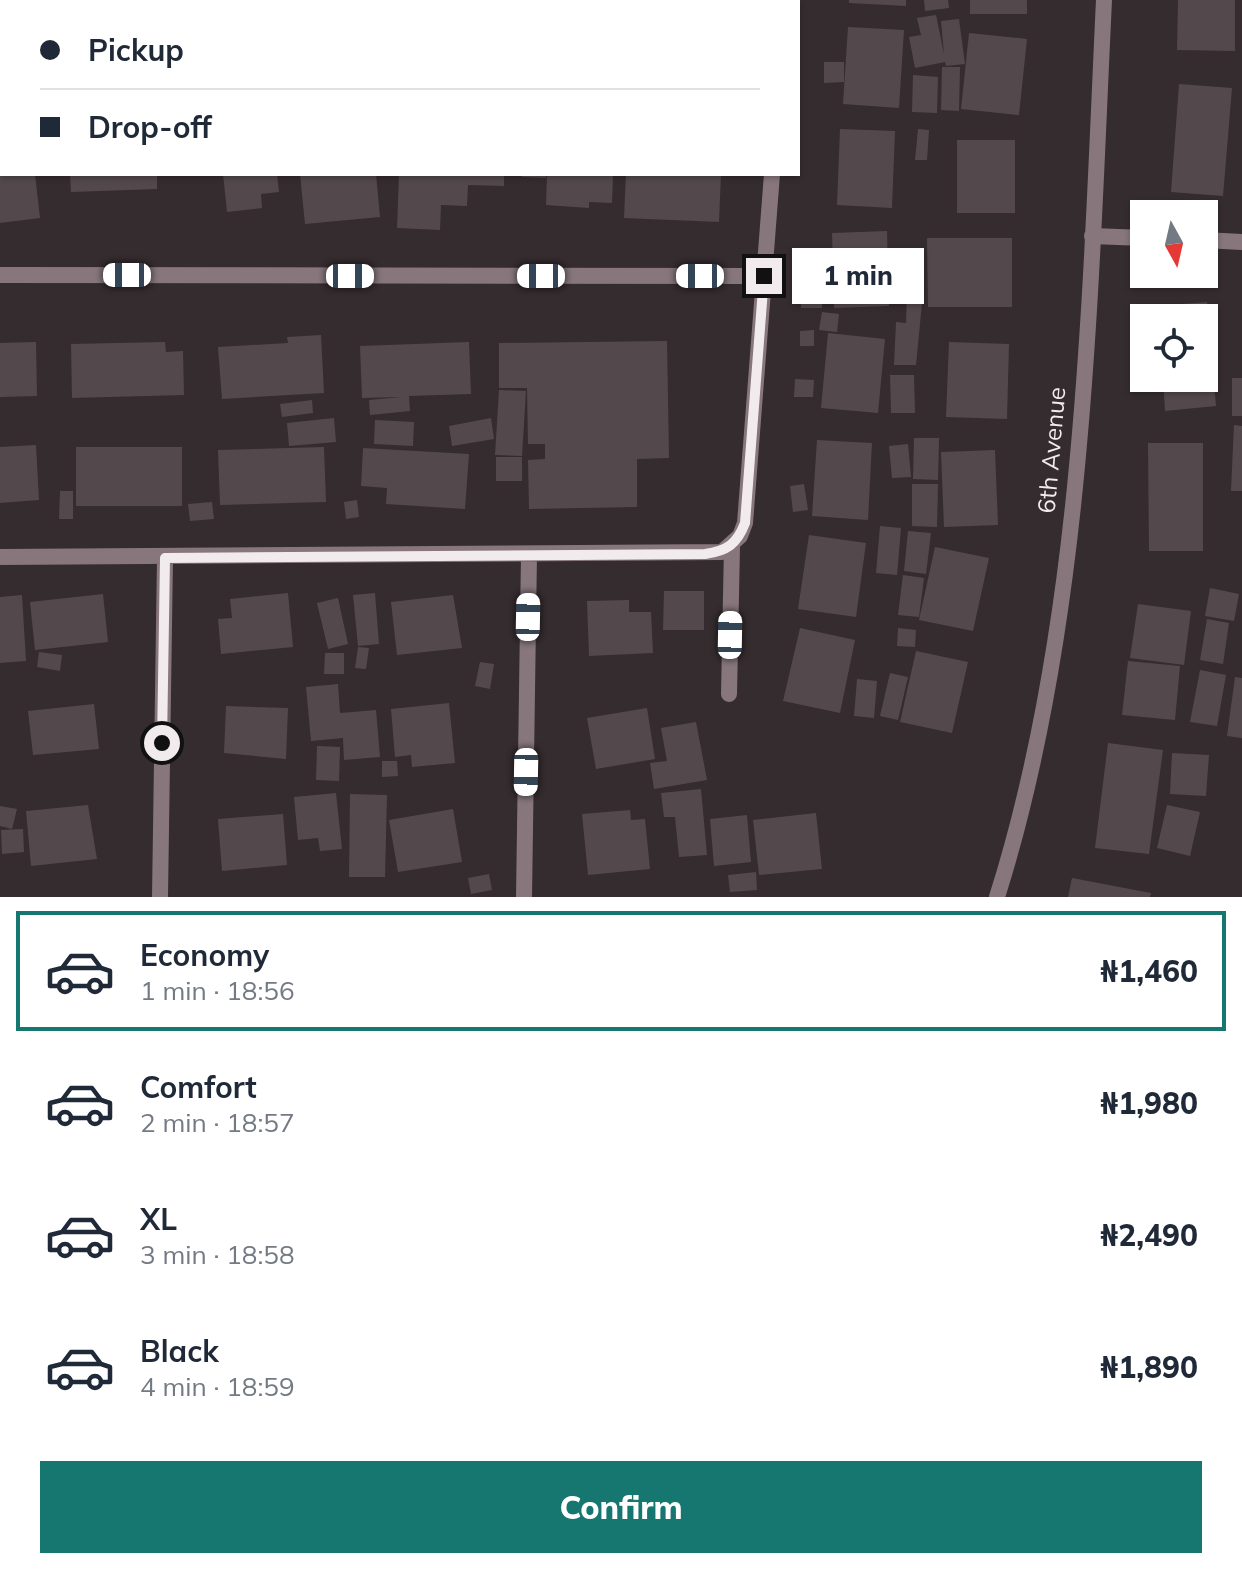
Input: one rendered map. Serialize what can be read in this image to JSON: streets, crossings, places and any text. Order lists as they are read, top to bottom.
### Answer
{
  "streets": {
    "street": ["6th Avenue"]
  },
  "north": "bottom",
  "page": {
    "banner": ["Pickup", "Drop-off"],
    "bubble": "1 min",
    "list": [
      {
        "name": "Economy",
        "note": "1 min · 18:56",
        "value": "₦1,460"
      },
      {
        "name": "Comfort",
        "note": "2 min · 18:57",
        "value": "₦1,980"
      },
      {
        "name": "XL",
        "note": "3 min · 18:58",
        "value": "₦2,490"
      },
      {
        "name": "Black",
        "note": "4 min · 18:59",
        "value": "₦1,890"
      }
    ],
    "buttons": "Confirm"
  }
}
